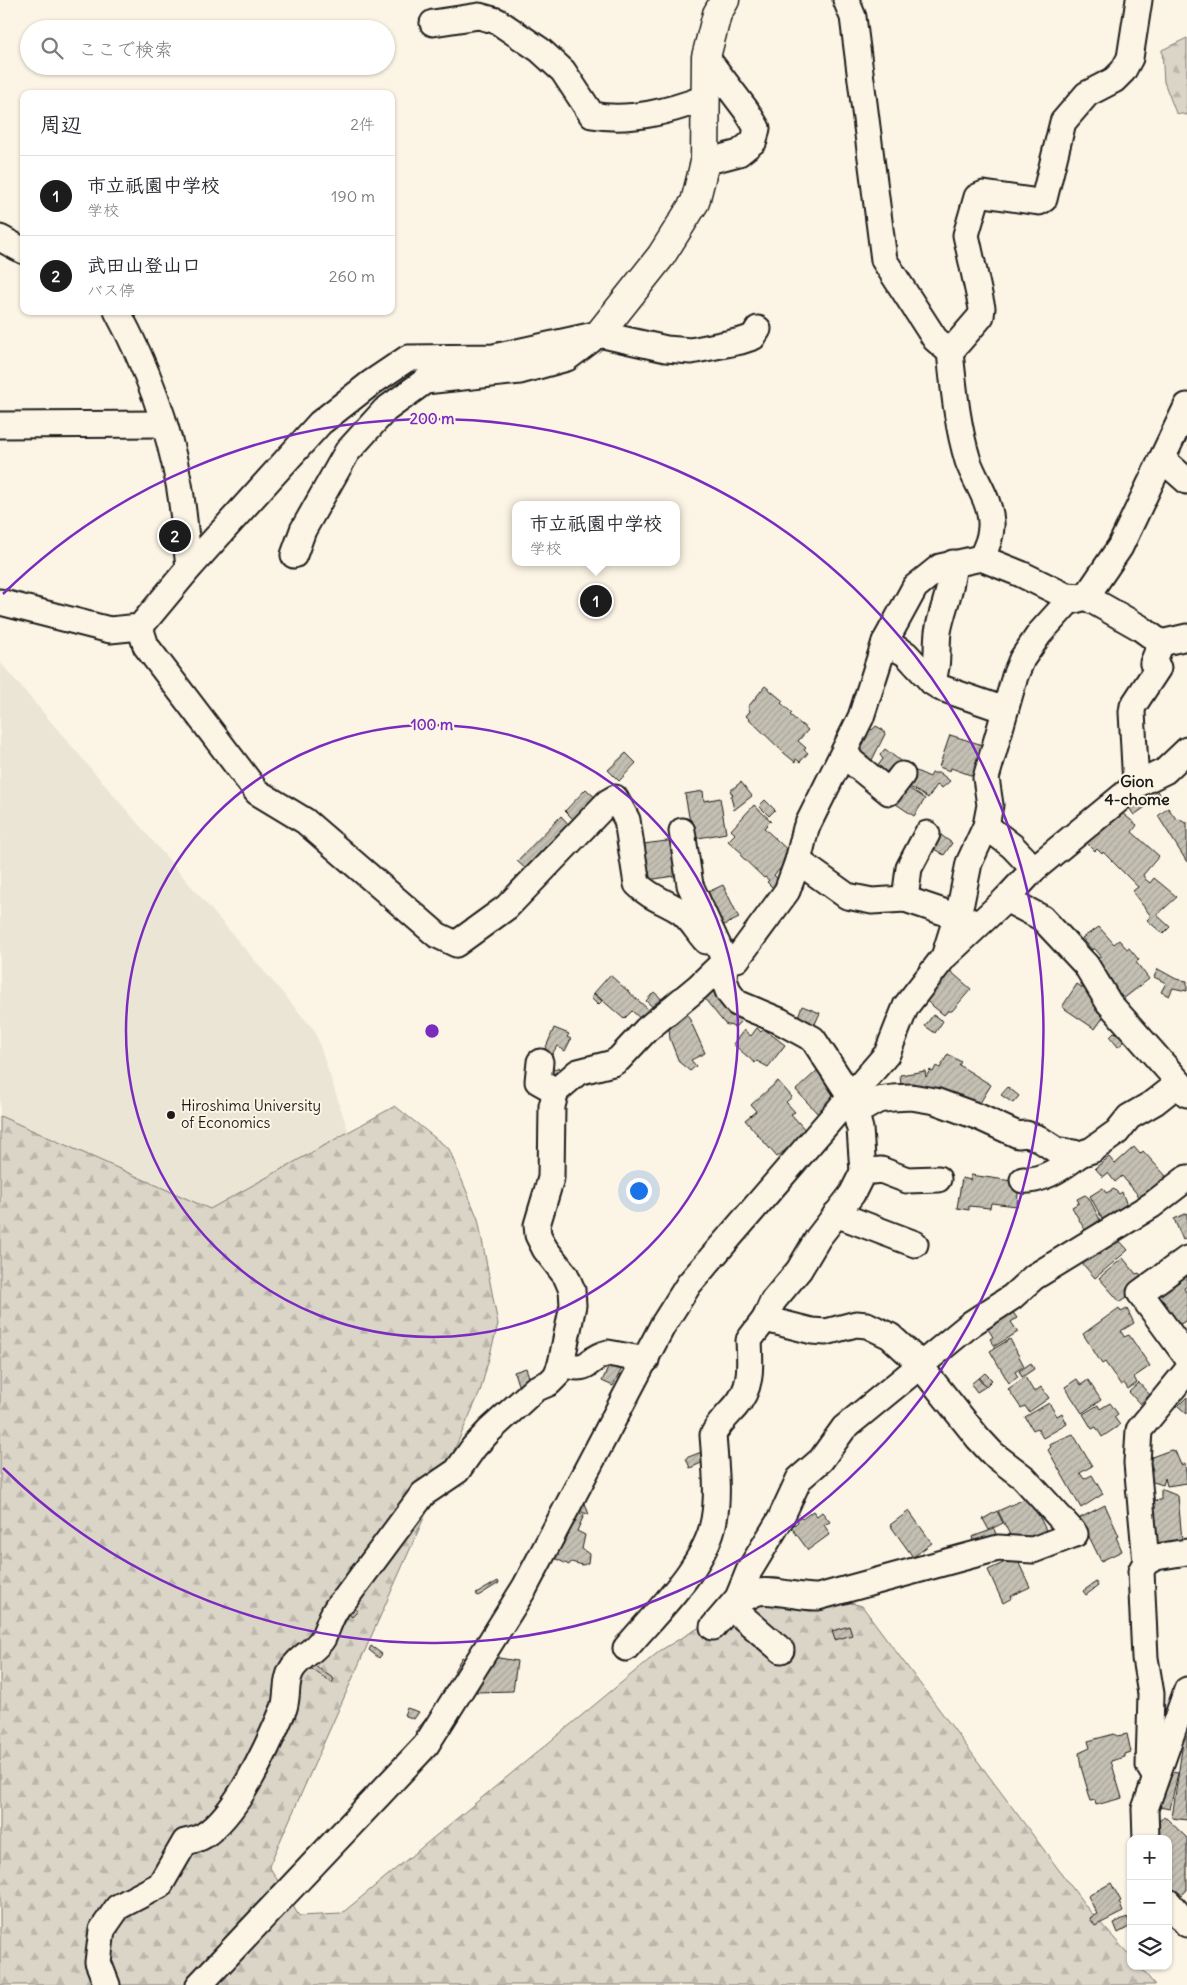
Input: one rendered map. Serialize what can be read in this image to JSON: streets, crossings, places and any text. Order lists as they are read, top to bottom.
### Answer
{
  "districts": ["Gion 4-chome"],
  "places": ["Hiroshima University of Economics"],
  "page": {
    "search": "ここで検索",
    "heading": ["周辺", "2件"],
    "list": [
      {
        "mark": "1",
        "name": "市立祇園中学校",
        "note": "学校",
        "value": "190 m"
      },
      {
        "mark": "2",
        "name": "武田山登山口",
        "note": "バス停",
        "value": "260 m"
      }
    ],
    "popup": ["市立祇園中学校", "学校"],
    "pins": ["2", "1"],
    "map_buttons": ["+", "−"]
  },
  "rings": ["200 m", "100 m"]
}
